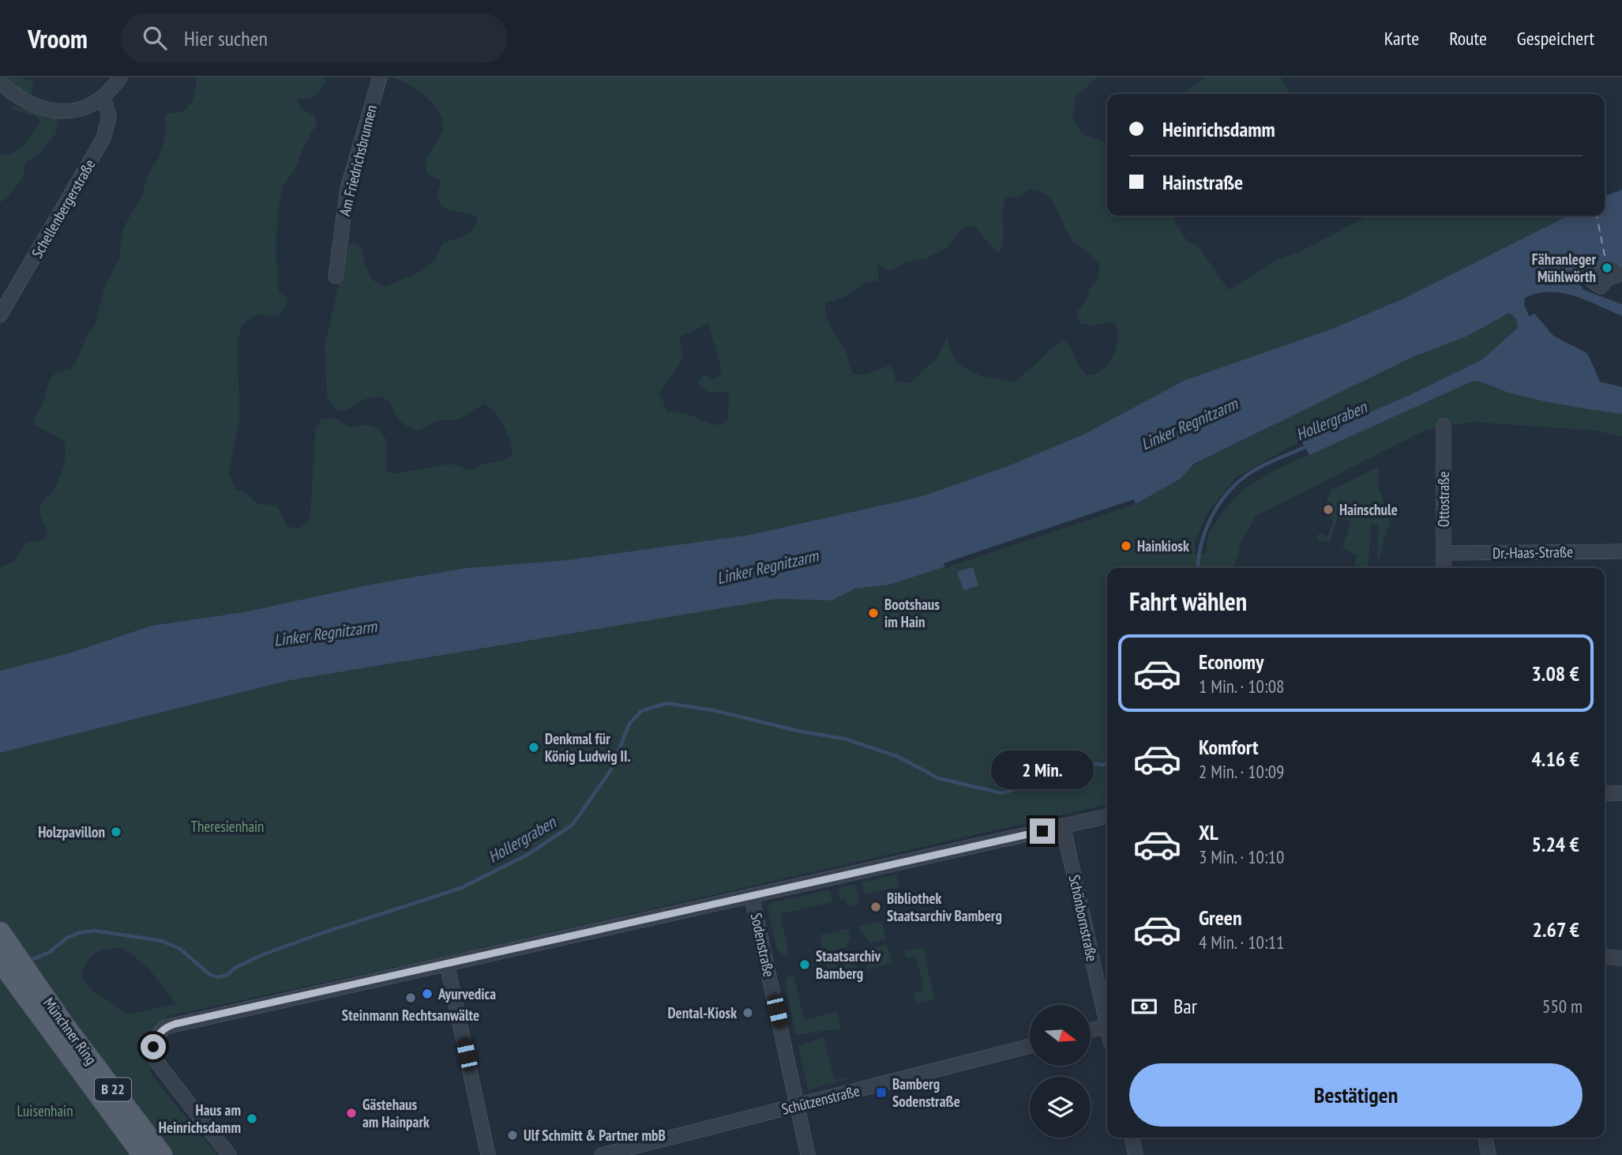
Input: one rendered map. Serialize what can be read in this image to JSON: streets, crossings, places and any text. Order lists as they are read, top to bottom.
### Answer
{
  "streets": {
    "main road": ["Münchner Ring", "B 22"],
    "street": [
      "Am Friedrichsbrunnen",
      "Schellenbergerstraße",
      "Ottostraße",
      "Dr.-Haas-Straße",
      "Schönbornstraße",
      "Sodenstraße",
      "Schützenstraße"
    ]
  },
  "crossings": [
    ["Ottostraße", "Dr.-Haas-Straße"],
    ["Sodenstraße", "Schützenstraße"]
  ],
  "water": ["Hollergraben", "Linker Regnitzarm"],
  "parks": ["Theresienhain", "Luisenhain"],
  "places": {
    "other": [
      "Fähranleger Mühlwörth",
      "Hainschule",
      "Hainkiosk",
      "Bootshaus im Hain",
      "Denkmal für König Ludwig II.",
      "Holzpavillon",
      "Bibliothek Staatsarchiv Bamberg",
      "Staatsarchiv Bamberg",
      "Ayurvedica",
      "Steinmann Rechtsanwälte",
      "Dental-Kiosk",
      "Gästehaus am Hainpark",
      "Haus am Heinrichsdamm",
      "Ulf Schmitt & Partner mbB"
    ],
    "transit": ["Bamberg Sodenstraße"]
  },
  "north": "right",
  "page": {
    "header": "Vroom",
    "search": "Hier suchen",
    "nav": ["Karte", "Route", "Gespeichert"],
    "banner": ["Heinrichsdamm", "Hainstraße"],
    "heading": "Fahrt wählen",
    "list": [
      {
        "name": "Economy",
        "note": "1 Min. · 10:08",
        "value": "3.08 €"
      },
      {
        "name": "Komfort",
        "note": "2 Min. · 10:09",
        "value": "4.16 €"
      },
      {
        "name": "XL",
        "note": "3 Min. · 10:10",
        "value": "5.24 €"
      },
      {
        "name": "Green",
        "note": "4 Min. · 10:11",
        "value": "2.67 €"
      }
    ],
    "bubble": "2 Min.",
    "pay": ["Bar", "550 m"],
    "buttons": "Bestätigen"
  }
}
